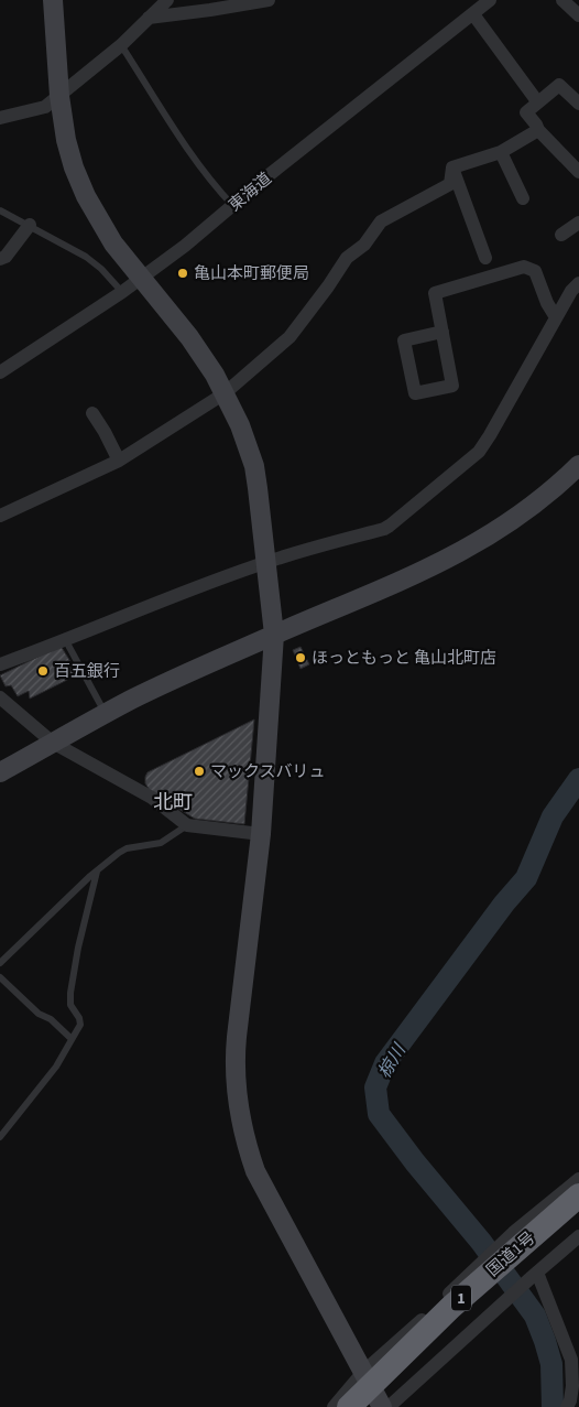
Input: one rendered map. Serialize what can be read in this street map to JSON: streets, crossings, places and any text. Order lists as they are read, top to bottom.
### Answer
{
  "streets": {
    "highway": ["国道1号", "1"],
    "street": ["東海道"]
  },
  "districts": ["北町"],
  "water": ["椋川"],
  "places": [
    "亀山本町郵便局",
    "ほっともっと 亀山北町店",
    "百五銀行",
    "マックスバリュ"
  ]
}
